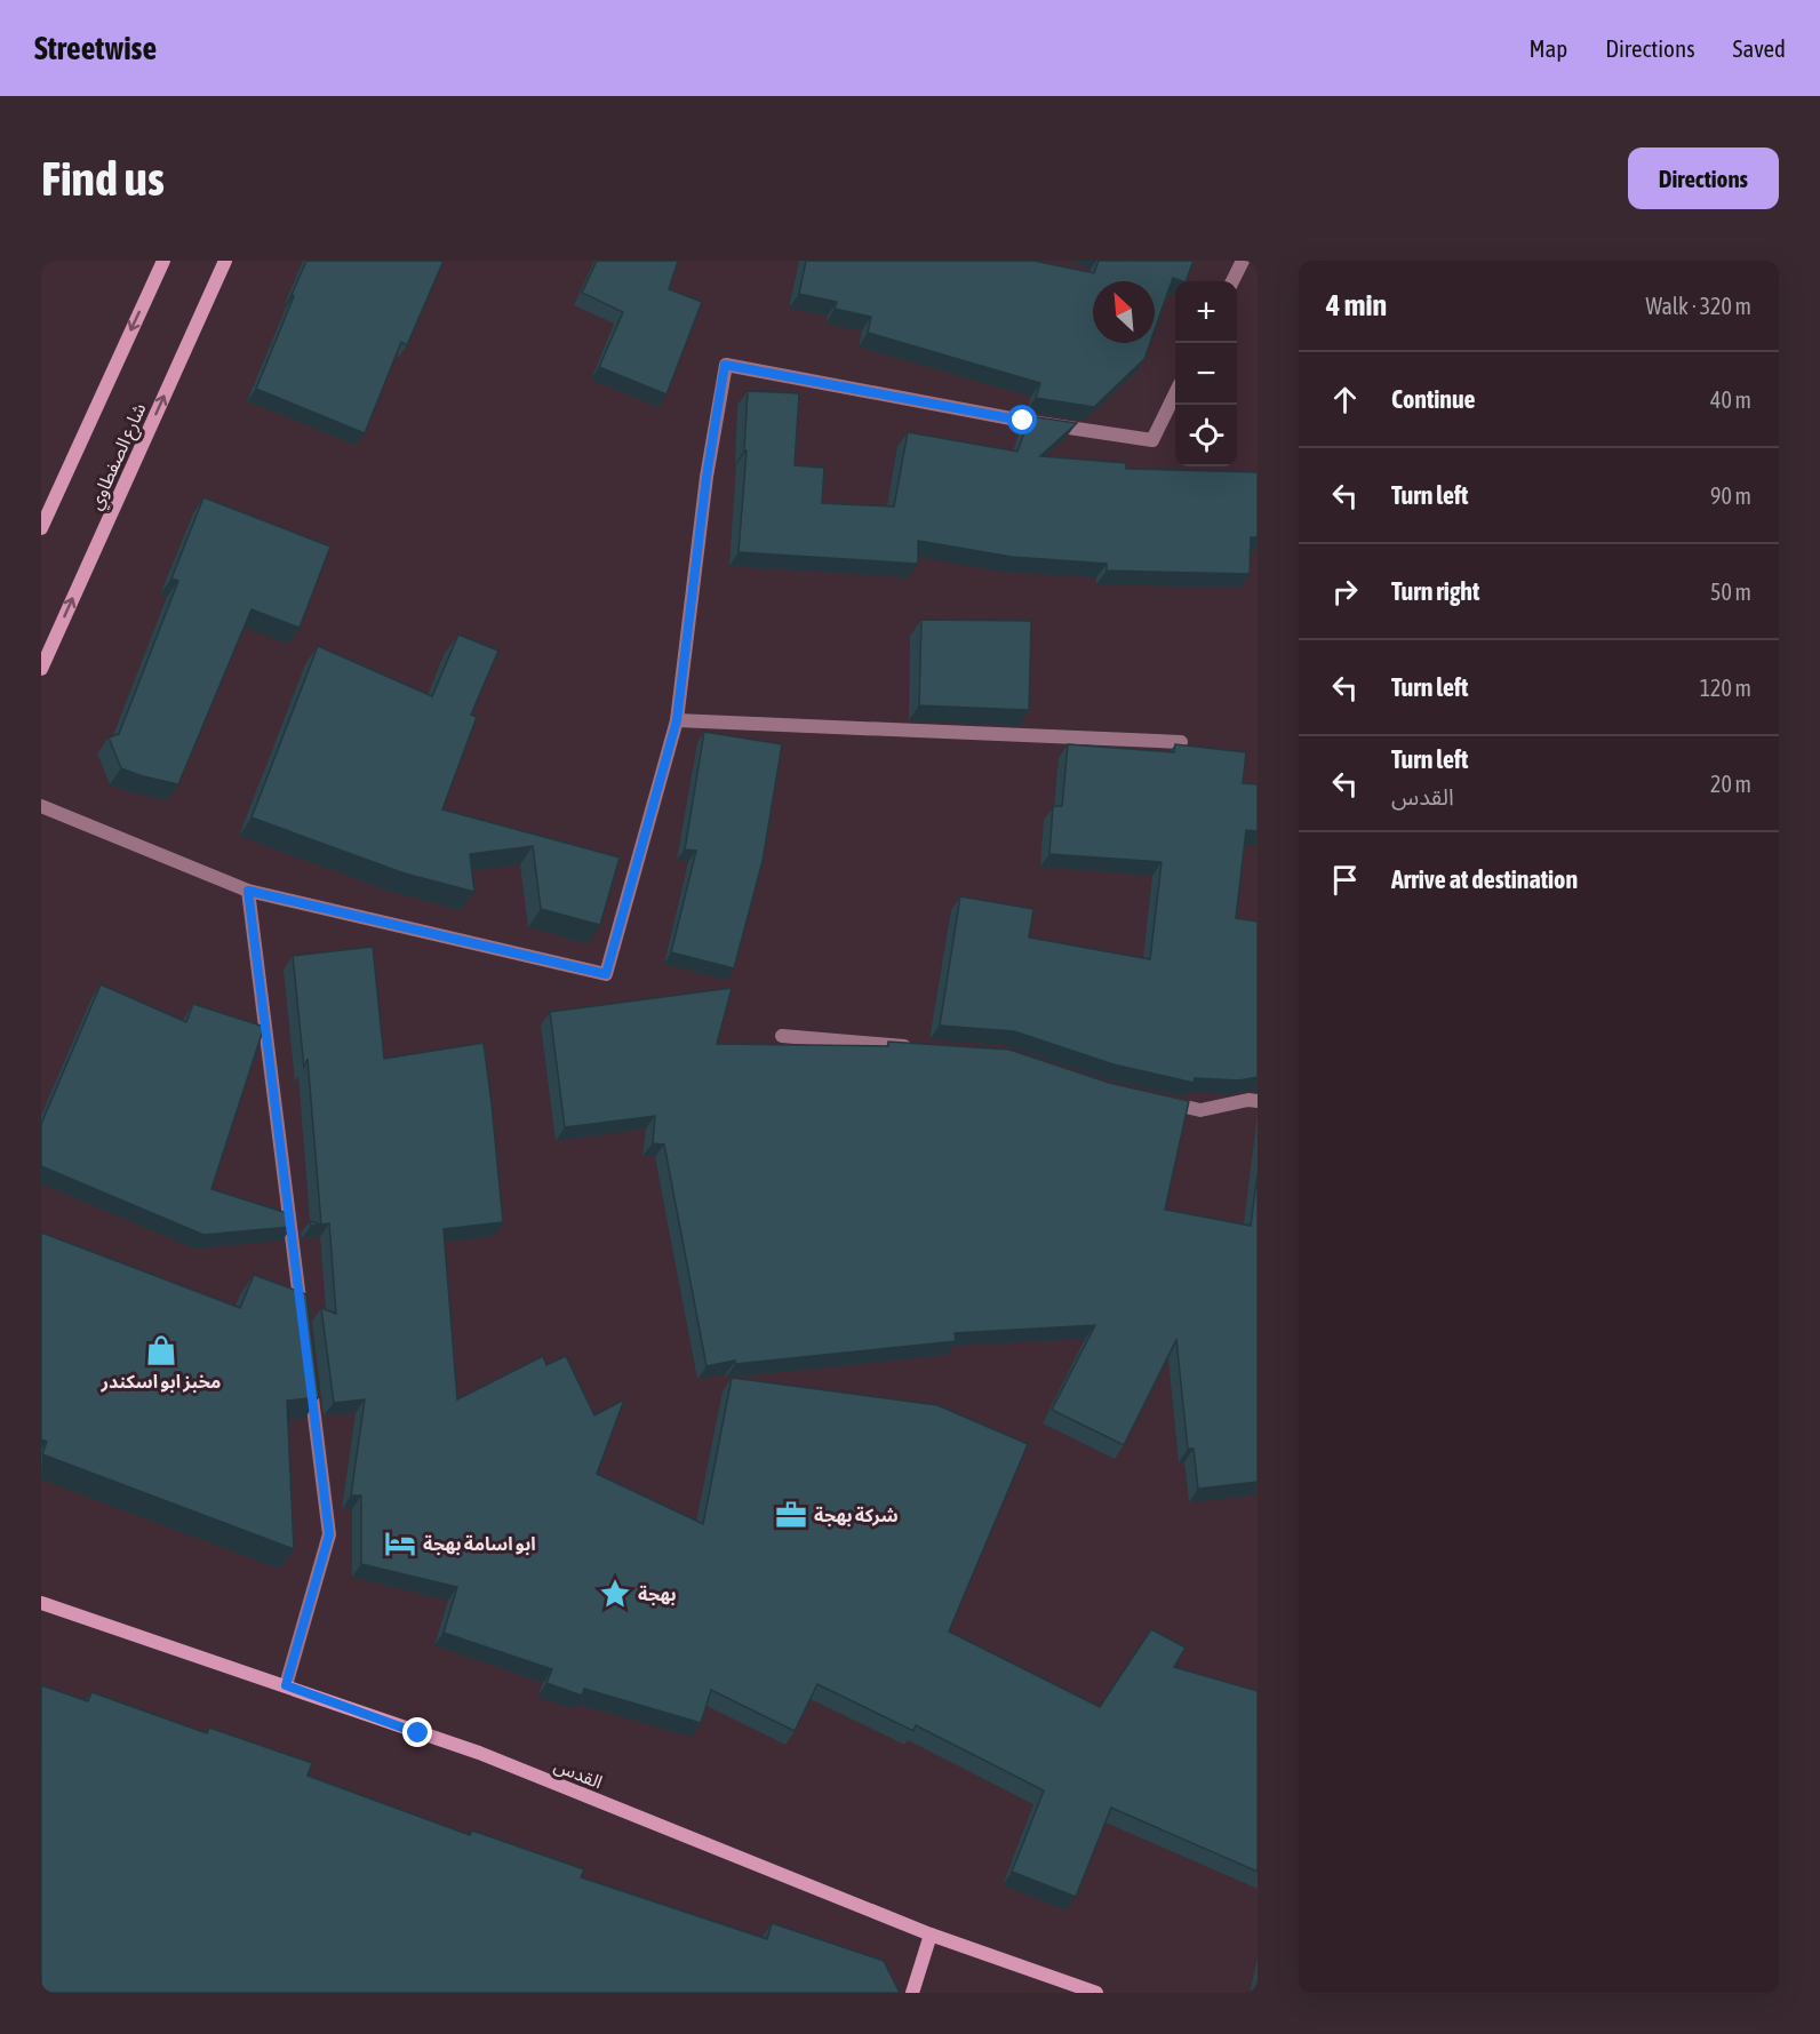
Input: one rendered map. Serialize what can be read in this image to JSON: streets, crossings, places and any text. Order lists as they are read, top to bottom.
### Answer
{
  "streets": {
    "main road": ["شارع الصفطاوي", "القدس"]
  },
  "places": {
    "shop": ["مخبز ابو اسكندر"],
    "office": ["شركة بهجة"],
    "hotel": ["ابو اسامة بهجة"],
    "place": ["بهجة"]
  },
  "north": "top left",
  "page": {
    "header": "Streetwise",
    "nav": ["Map", "Directions", "Saved"],
    "buttons": "Directions",
    "title": "Find us",
    "heading": ["4 min", "Walk · 320 m"],
    "map_buttons": ["+", "−"],
    "list": [
      ["Continue", "40 m"],
      ["Turn left", "90 m"],
      ["Turn right", "50 m"],
      ["Turn left", "120 m"],
      ["Turn left", "القدس", "20 m"],
      "Arrive at destination"
    ]
  }
}
